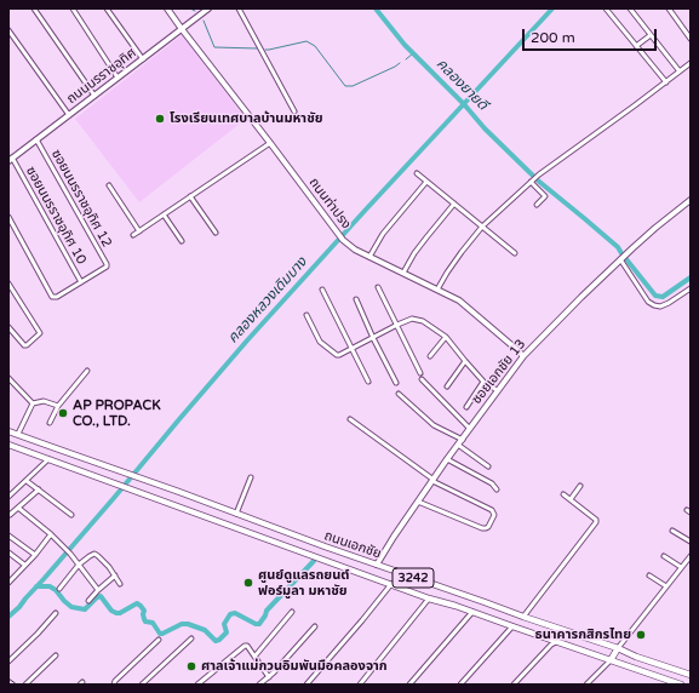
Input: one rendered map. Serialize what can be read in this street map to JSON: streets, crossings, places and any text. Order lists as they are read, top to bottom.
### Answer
{
  "streets": {
    "main road": ["ถนนเอกชัย", "3242"],
    "street": [
      "ถนนนรราชอุทิศ",
      "ซอยนนรราชอุทิศ 12",
      "ถนนท่าปรง",
      "ซอยนนรราชอุทิศ 10",
      "ซอยเอกชัย 13"
    ]
  },
  "crossings": [
    ["ถนนนรราชอุทิศ", "ซอยนนรราชอุทิศ 12"],
    ["ถนนนรราชอุทิศ", "ถนนท่าปรง"],
    ["ถนนนรราชอุทิศ", "ซอยนนรราชอุทิศ 10"],
    ["ซอยนนรราชอุทิศ 12", "ซอยนนรราชอุทิศ 10"],
    ["ถนนท่าปรง", "ซอยเอกชัย 13"],
    ["ซอยเอกชัย 13", "ถนนเอกชัย"]
  ],
  "water": ["คลองยายดี", "คลองหลวงเดิมบาง"],
  "places": [
    "โรงเรียนเทศบาลบ้านมหาชัย",
    "AP PROPACK CO., LTD.",
    "ศูนย์ดูแลรถยนต์ ฟอร์มูลา มหาชัย",
    "ธนาคารกสิกรไทย",
    "ศาลเจ้าแม่กวนอิมพันมือคลองจาก"
  ],
  "scale_bar": "200 m"
}
